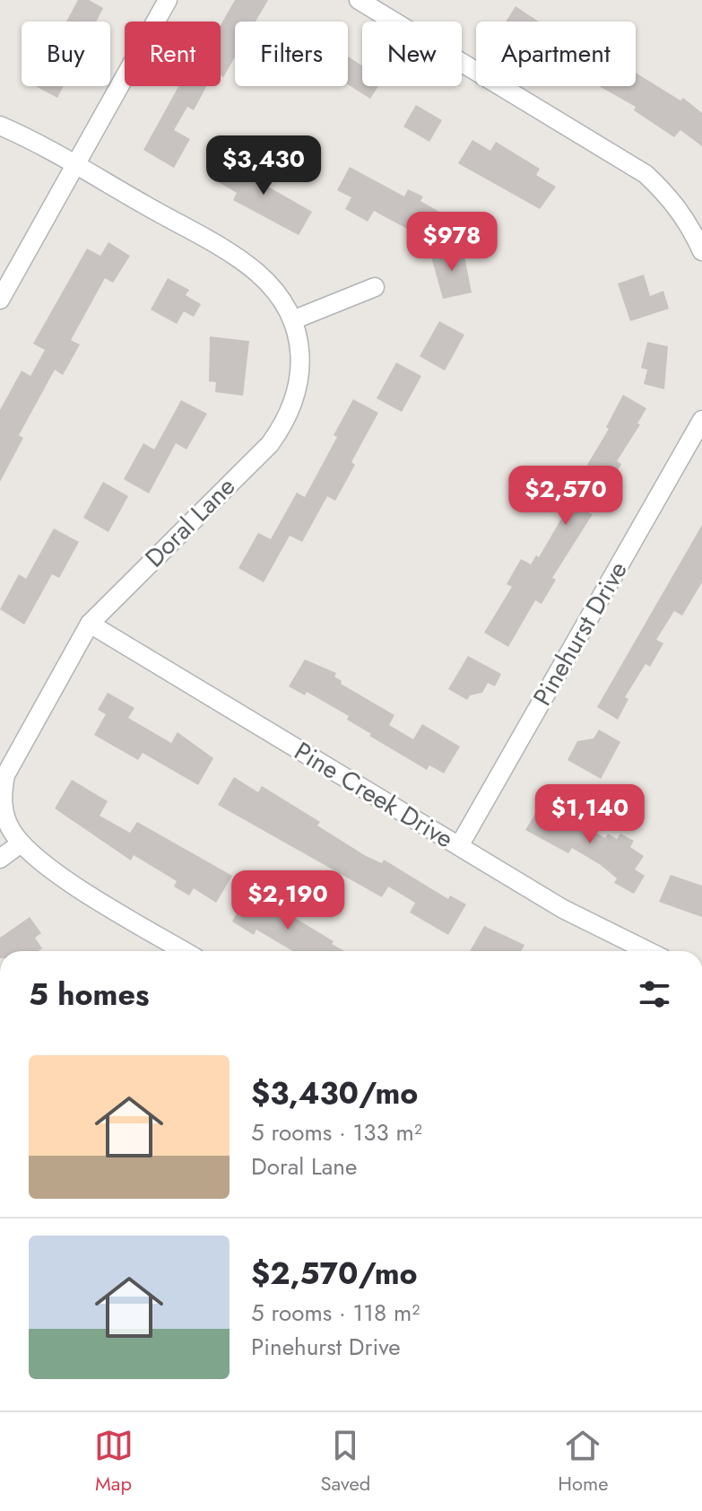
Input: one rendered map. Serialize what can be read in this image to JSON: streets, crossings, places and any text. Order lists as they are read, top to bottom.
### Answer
{
  "streets": {
    "street": ["Doral Lane", "Pinehurst Drive", "Pine Creek Drive"]
  },
  "crossings": [
    ["Doral Lane", "Pine Creek Drive"],
    ["Pinehurst Drive", "Pine Creek Drive"]
  ],
  "page": {
    "chip": [
      "Buy",
      "Rent",
      "Filters",
      "New",
      "Apartment"
    ],
    "price": [
      "$3,430",
      "$978",
      "$2,570",
      "$1,140",
      "$2,190"
    ],
    "heading": "5 homes",
    "list": [
      {
        "name": "$3,430/mo",
        "note": "5 rooms · 133 m² · Doral Lane"
      },
      {
        "name": "$2,570/mo",
        "note": "5 rooms · 118 m² · Pinehurst Drive"
      }
    ],
    "tabs": ["Map", "Saved", "Home"]
  }
}
